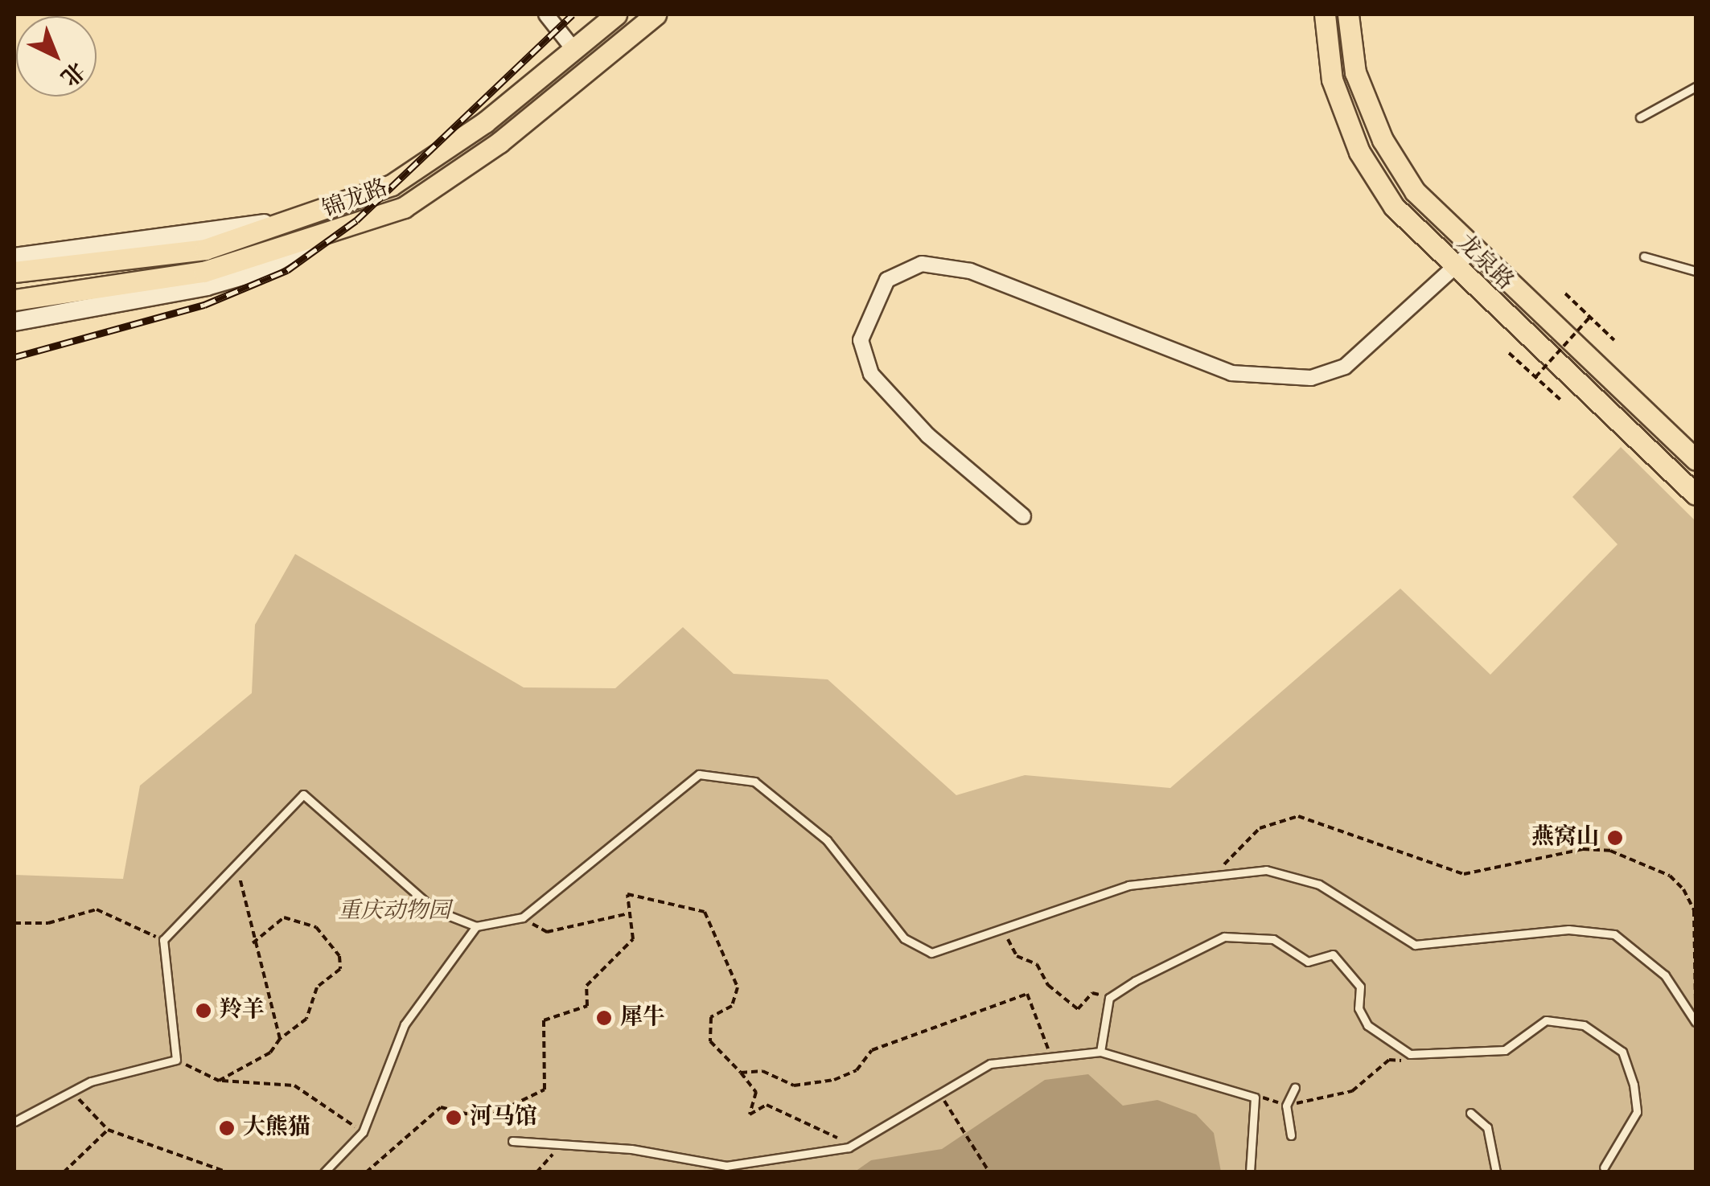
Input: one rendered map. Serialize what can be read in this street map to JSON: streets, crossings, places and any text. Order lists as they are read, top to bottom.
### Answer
{
  "streets": {
    "main road": ["锦龙路", "龙泉路"]
  },
  "parks": ["重庆动物园"],
  "places": [
    "燕窝山",
    "羚羊",
    "犀牛",
    "河马馆",
    "大熊猫"
  ],
  "north": "bottom right"
}
